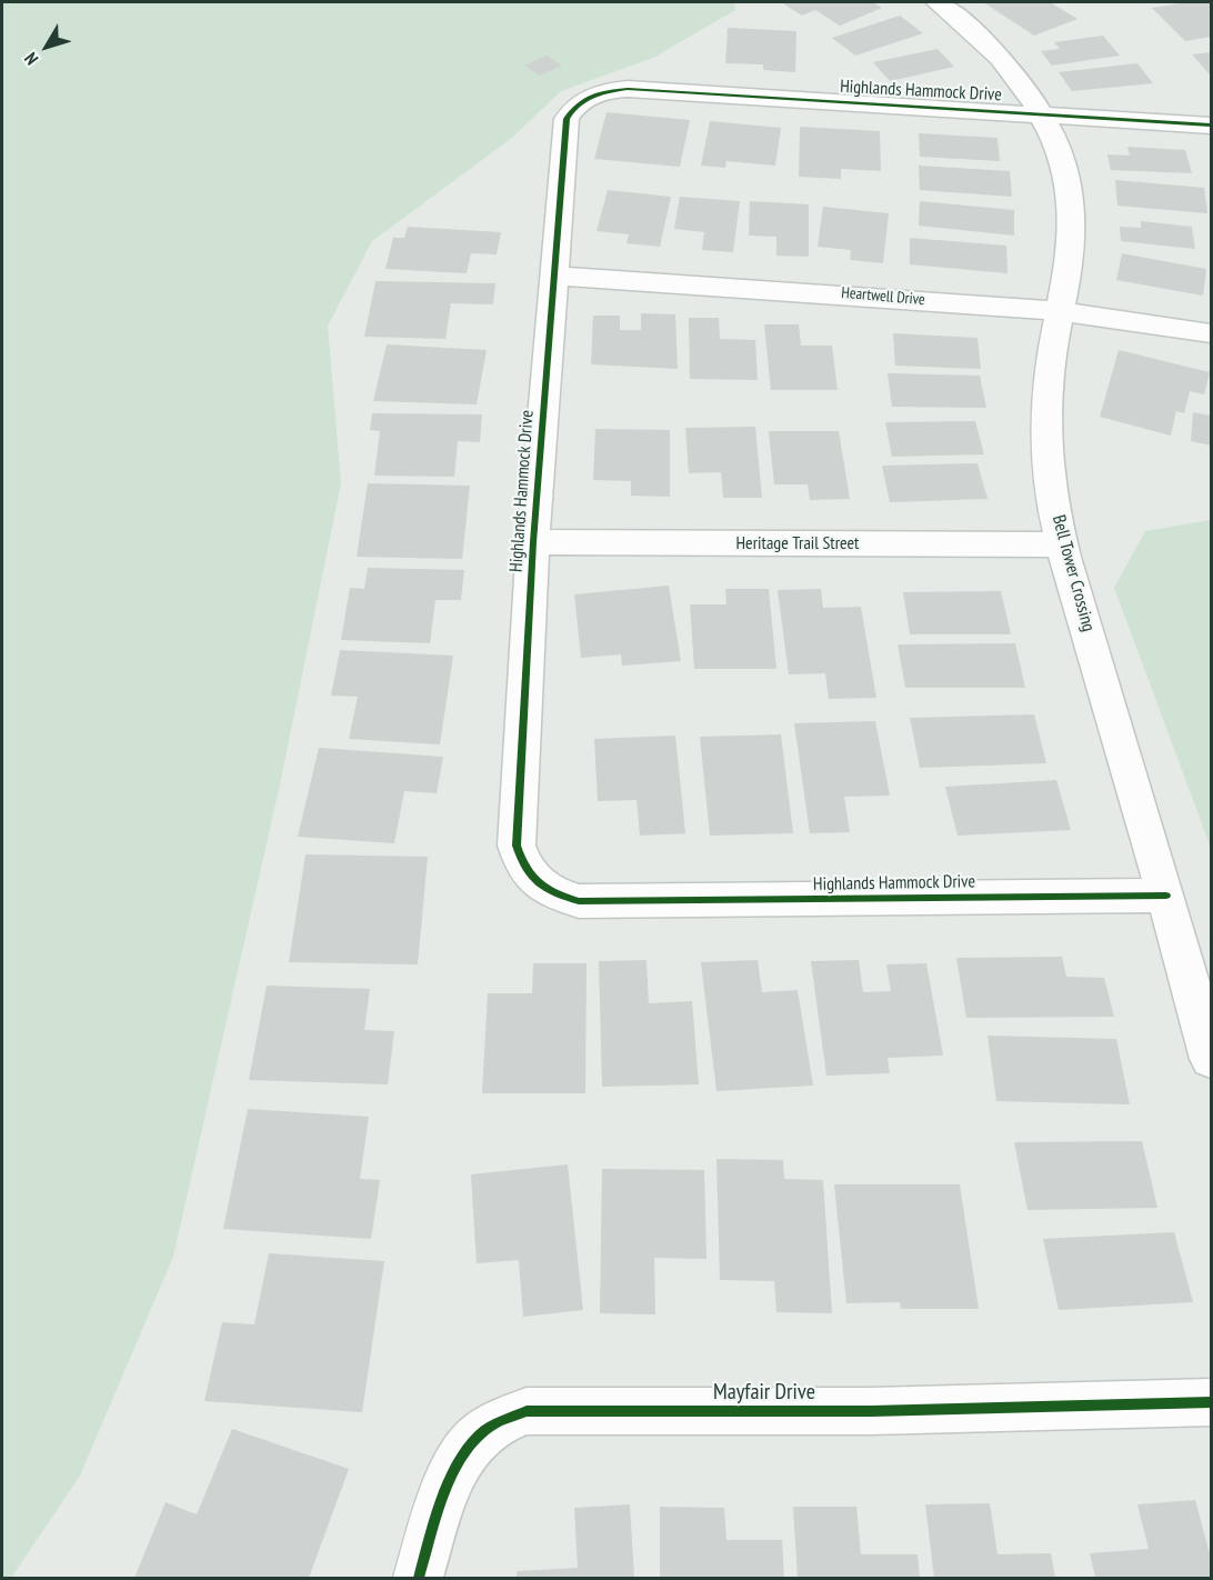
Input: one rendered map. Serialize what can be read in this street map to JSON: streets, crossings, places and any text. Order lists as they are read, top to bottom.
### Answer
{
  "streets": {
    "street": [
      "Highlands Hammock Drive",
      "Heartwell Drive",
      "Heritage Trail Street",
      "Bell Tower Crossing",
      "Mayfair Drive"
    ]
  },
  "crossings": [
    ["Highlands Hammock Drive", "Heartwell Drive"],
    ["Highlands Hammock Drive", "Heritage Trail Street"],
    ["Highlands Hammock Drive", "Bell Tower Crossing"],
    ["Heartwell Drive", "Bell Tower Crossing"],
    ["Heritage Trail Street", "Bell Tower Crossing"]
  ],
  "north": "bottom left"
}
